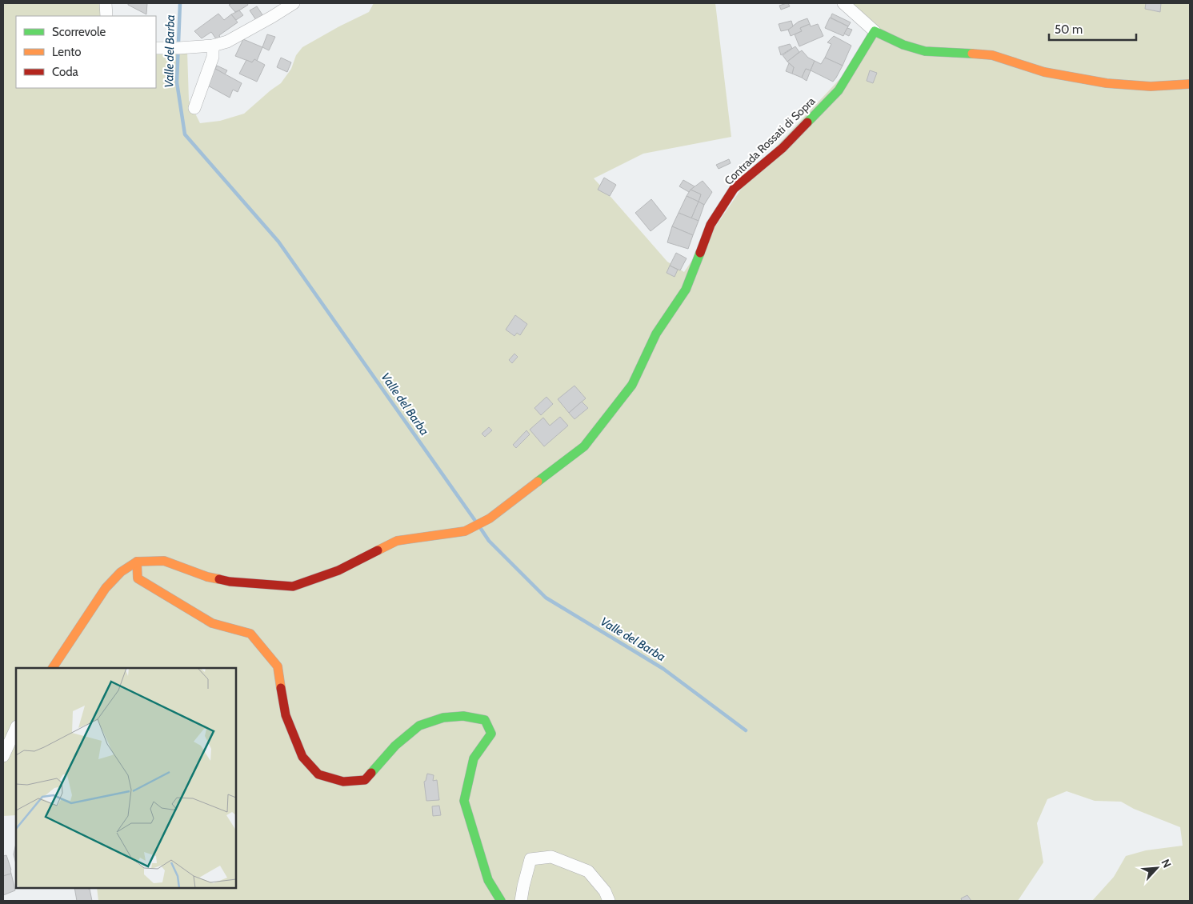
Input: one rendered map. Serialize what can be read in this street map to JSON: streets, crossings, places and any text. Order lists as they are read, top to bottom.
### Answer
{
  "streets": {
    "street": ["Contrada Rossati di Sopra"]
  },
  "water": ["Valle del Barba"],
  "legend": ["Scorrevole", "Lento", "Coda"],
  "scale_bar": "50 m",
  "north": "top right"
}
